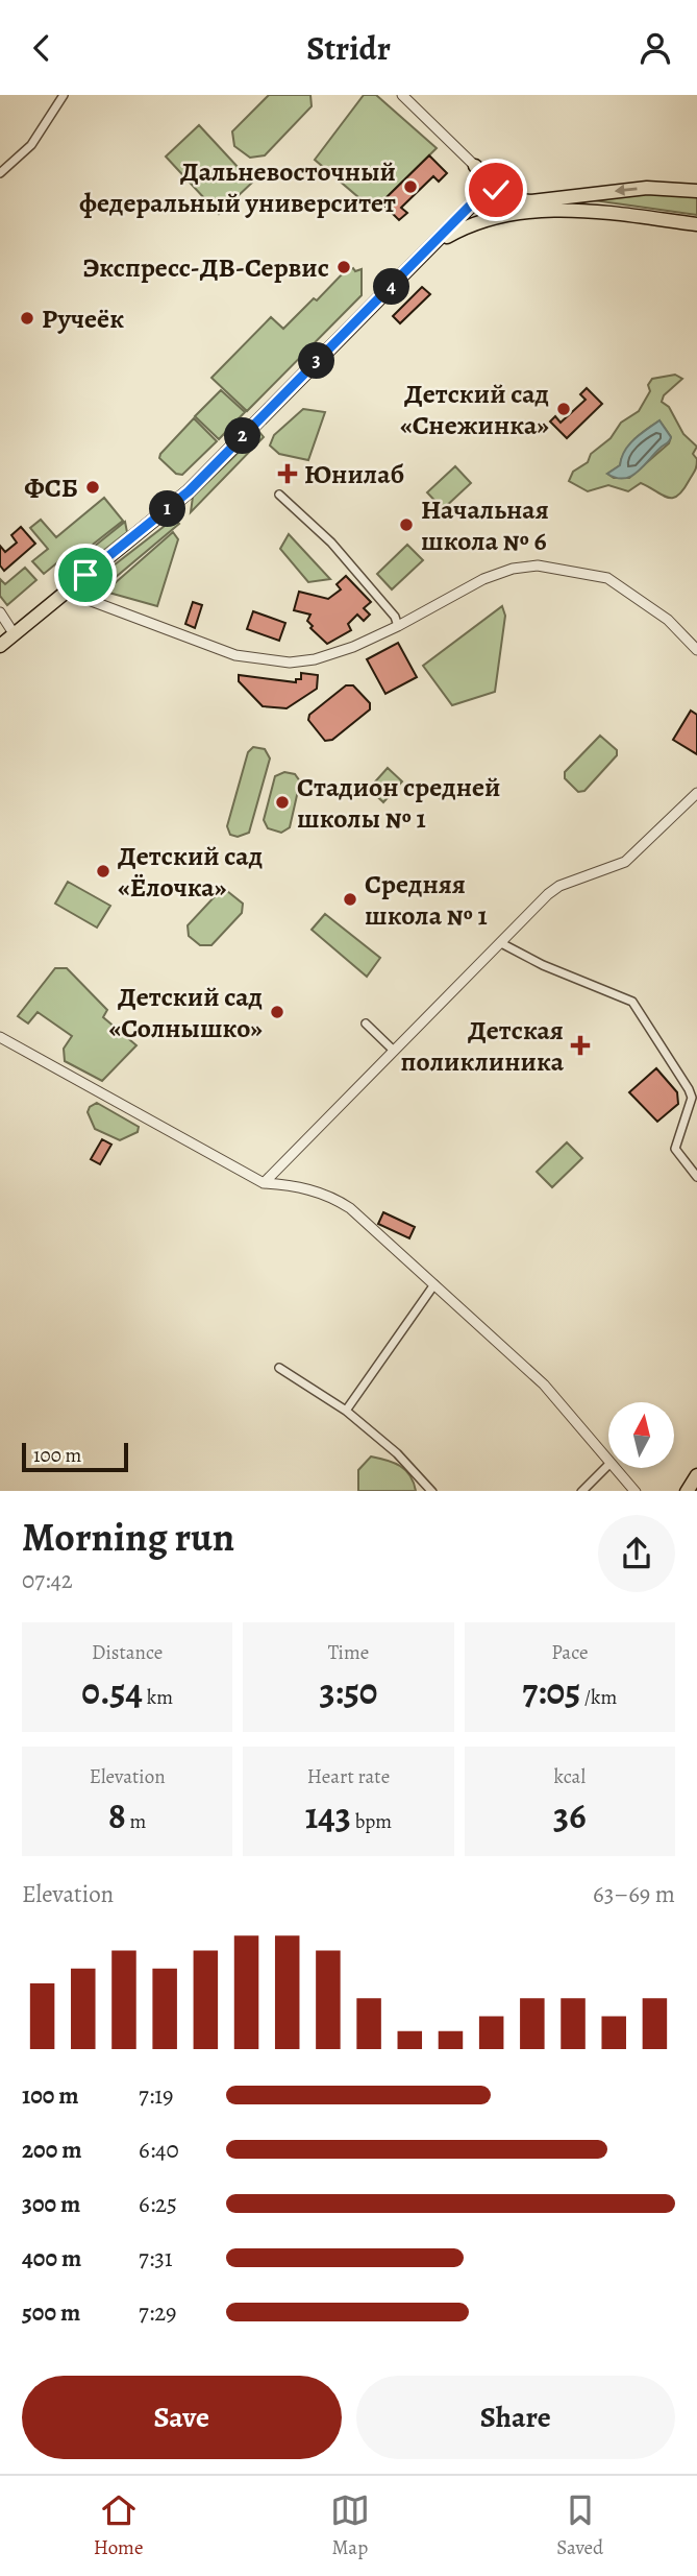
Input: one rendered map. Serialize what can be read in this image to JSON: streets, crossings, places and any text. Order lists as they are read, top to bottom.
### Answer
{
  "places": {
    "other": [
      "Дальневосточный федеральный университет",
      "Экспресс-ДВ-Сервис",
      "Ручеёк",
      "Детский сад «Снежинка»",
      "ФСБ",
      "Начальная школа № 6",
      "Стадион средней школы № 1",
      "Детский сад «Ёлочка»",
      "Средняя школа № 1",
      "Детский сад «Солнышко»"
    ],
    "health": ["Юнилаб", "Детская поликлиника"]
  },
  "scale_bar": "100 m",
  "north": "top",
  "page": {
    "header": "Stridr",
    "pins": [
      "4",
      "3",
      "2",
      "1"
    ],
    "scale": "100 m",
    "heading": ["Morning run", "07:42"],
    "stats": [
      ["Distance", "0.54 km"],
      ["Time", "3:50"],
      ["Pace", "7:05 /km"],
      ["Elevation", "8 m"],
      ["Heart rate", "143 bpm"],
      ["kcal", "36"]
    ],
    "chart": ["Elevation", "63–69 m"],
    "list": [
      {
        "name": "100 m",
        "note": "7:19"
      },
      {
        "name": "200 m",
        "note": "6:40"
      },
      {
        "name": "300 m",
        "note": "6:25"
      },
      {
        "name": "400 m",
        "note": "7:31"
      },
      {
        "name": "500 m",
        "note": "7:29"
      }
    ],
    "buttons": ["Save", "Share"],
    "tabs": ["Home", "Map", "Saved"]
  }
}
